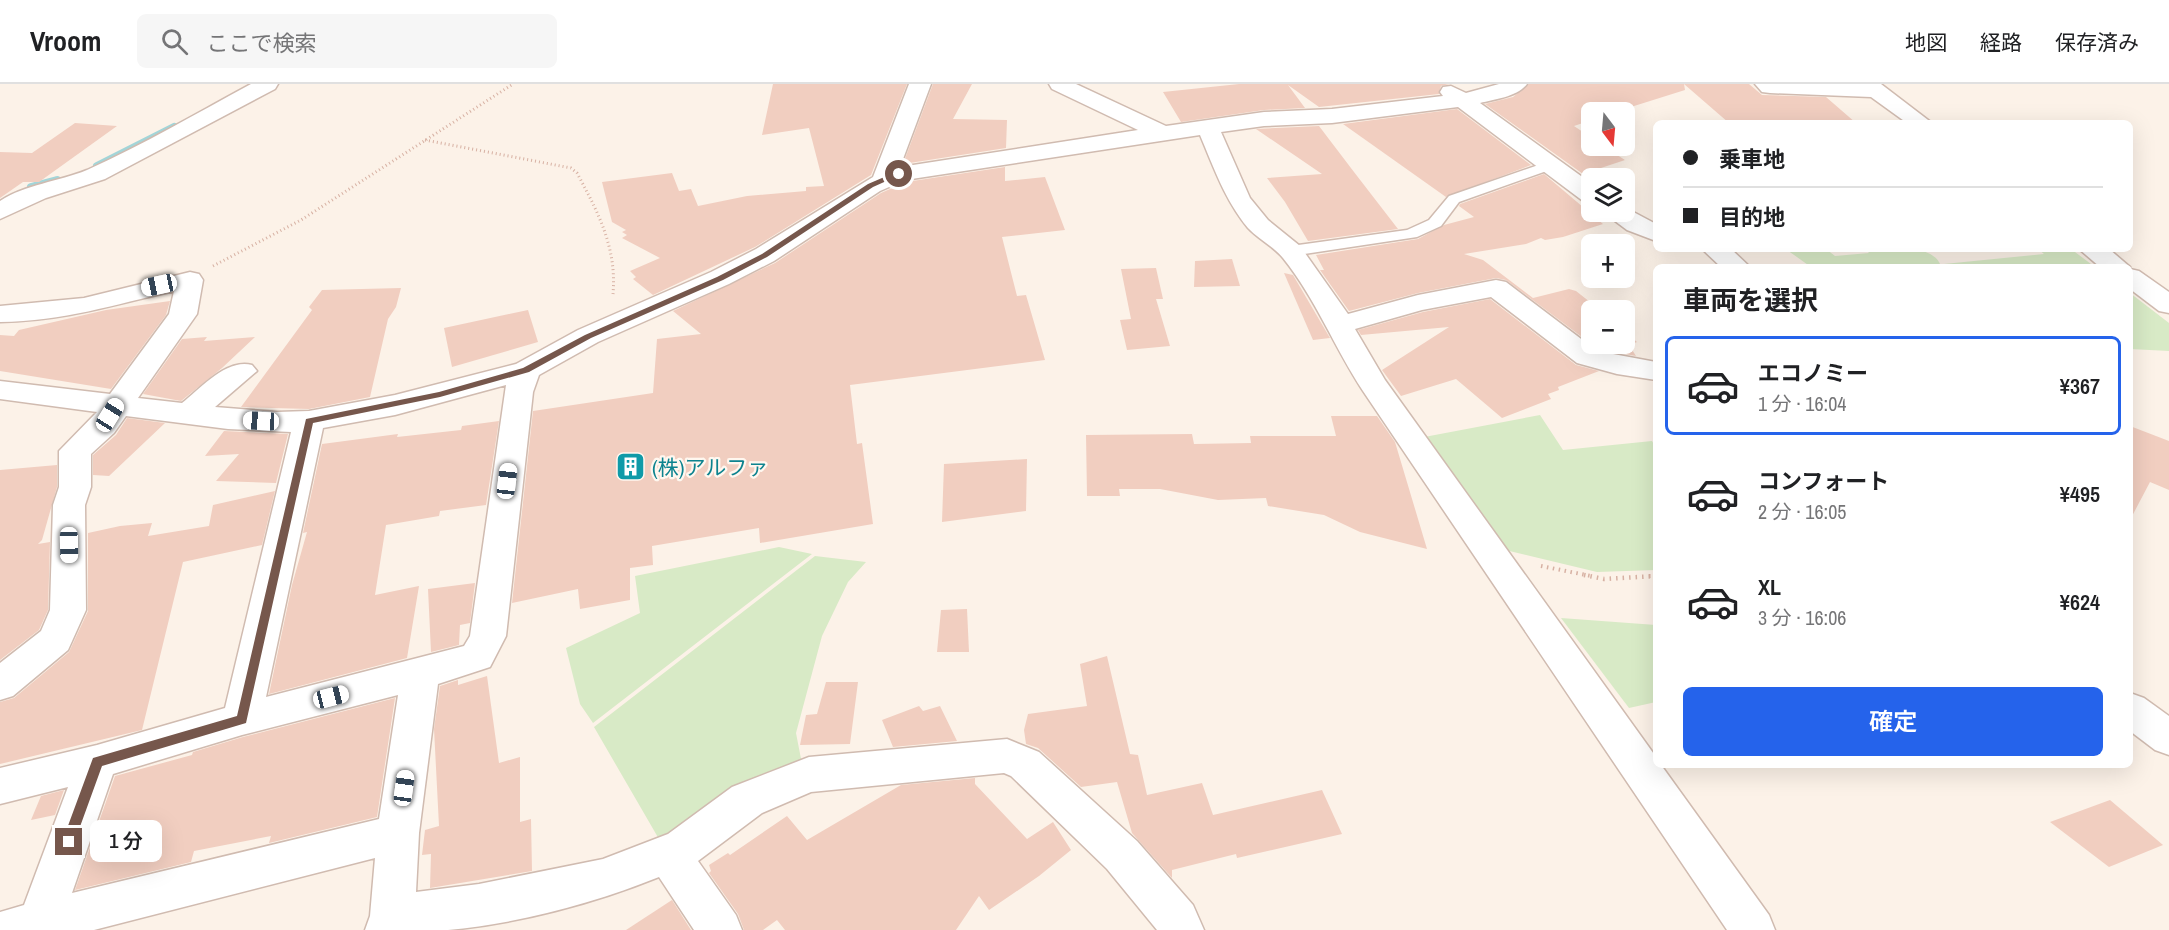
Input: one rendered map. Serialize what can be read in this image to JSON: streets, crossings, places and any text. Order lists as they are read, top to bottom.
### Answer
{
  "places": {
    "building": ["(株)アルファ"]
  },
  "north": "bottom",
  "page": {
    "header": "Vroom",
    "search": "ここで検索",
    "nav": ["地図", "経路", "保存済み"],
    "map_buttons": ["+", "−"],
    "banner": ["乗車地", "目的地"],
    "heading": "車両を選択",
    "list": [
      {
        "name": "エコノミー",
        "note": "1 分 · 16:04",
        "value": "¥367"
      },
      {
        "name": "コンフォート",
        "note": "2 分 · 16:05",
        "value": "¥495"
      },
      {
        "name": "XL",
        "note": "3 分 · 16:06",
        "value": "¥624"
      }
    ],
    "buttons": "確定",
    "bubble": "1 分"
  }
}
